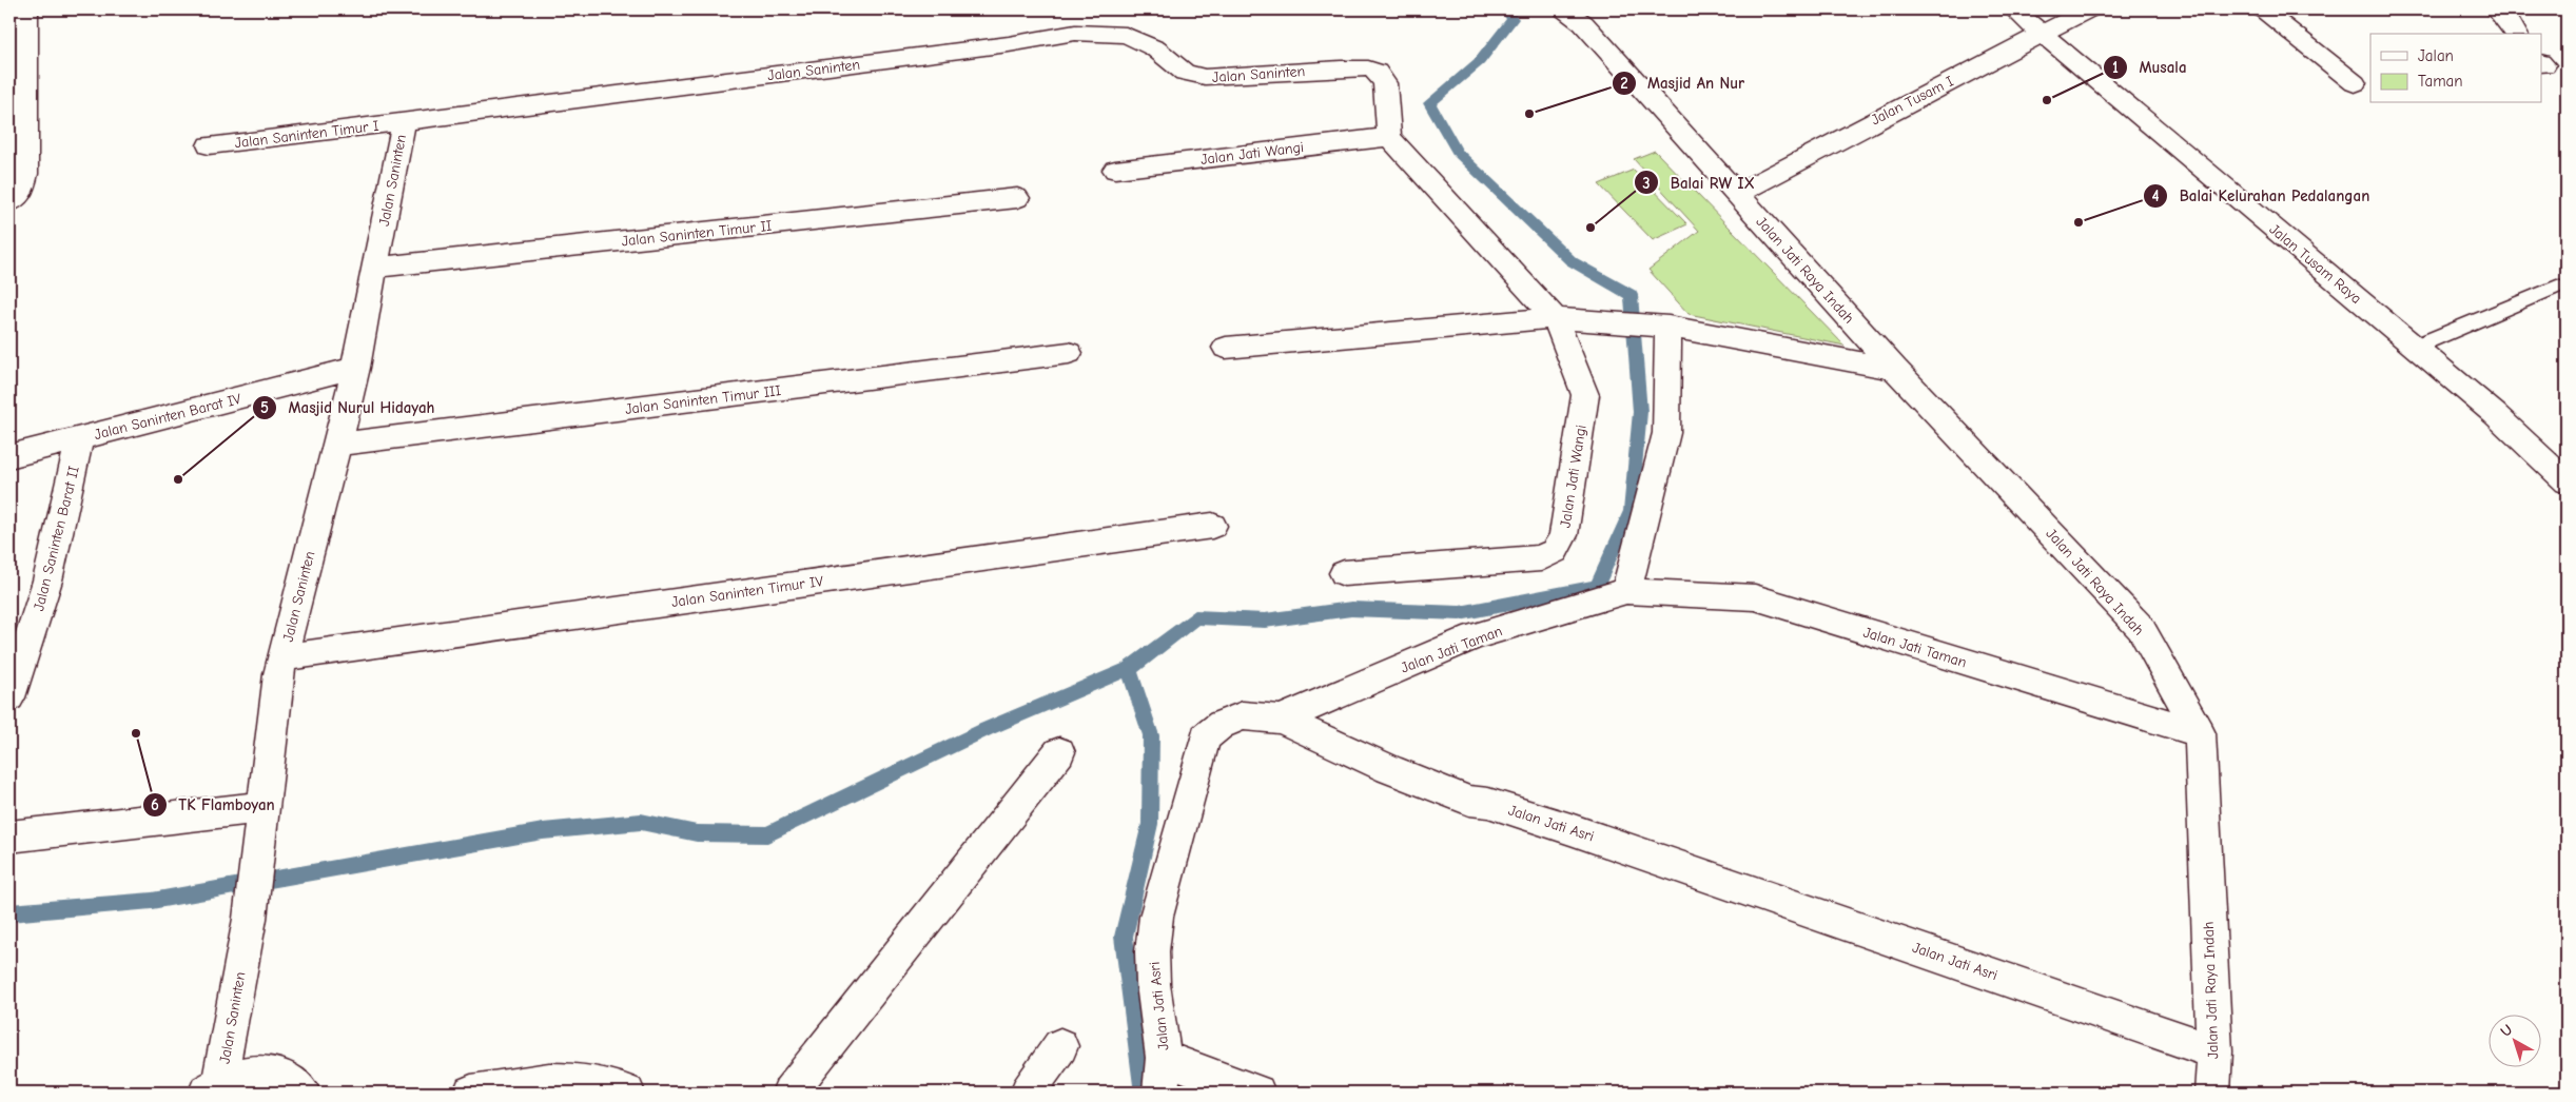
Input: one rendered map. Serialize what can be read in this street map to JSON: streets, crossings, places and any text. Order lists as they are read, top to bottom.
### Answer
{
  "streets": {
    "street": [
      "Jalan Saninten",
      "Jalan Tusam I",
      "Jalan Saninten Timur I",
      "Jalan Jati Wangi",
      "Jalan Saninten Timur II",
      "Jalan Tusam Raya",
      "Jalan Jati Raya Indah",
      "Jalan Saninten Timur III",
      "Jalan Saninten Barat IV",
      "Jalan Saninten Barat II",
      "Jalan Saninten Timur IV",
      "Jalan Jati Taman",
      "Jalan Jati Asri"
    ]
  },
  "crossings": [
    ["Jalan Saninten", "Jalan Saninten Timur I"],
    ["Jalan Saninten", "Jalan Jati Wangi"],
    ["Jalan Saninten", "Jalan Saninten Timur II"],
    ["Jalan Saninten", "Jalan Saninten Timur III"],
    ["Jalan Saninten", "Jalan Saninten Barat IV"],
    ["Jalan Saninten", "Jalan Saninten Timur IV"],
    ["Jalan Tusam I", "Jalan Tusam Raya"],
    ["Jalan Tusam I", "Jalan Jati Raya Indah"],
    ["Jalan Jati Raya Indah", "Jalan Jati Taman"],
    ["Jalan Jati Raya Indah", "Jalan Jati Asri"],
    ["Jalan Saninten Barat IV", "Jalan Saninten Barat II"],
    ["Jalan Jati Taman", "Jalan Jati Asri"]
  ],
  "places": [
    "Musala",
    "Masjid An Nur",
    "Balai Kelurahan Pedalangan",
    "Balai RW IX",
    "Masjid Nurul Hidayah",
    "TK Flamboyan"
  ],
  "legend": ["Jalan", "Taman"],
  "north": "top left"
}
